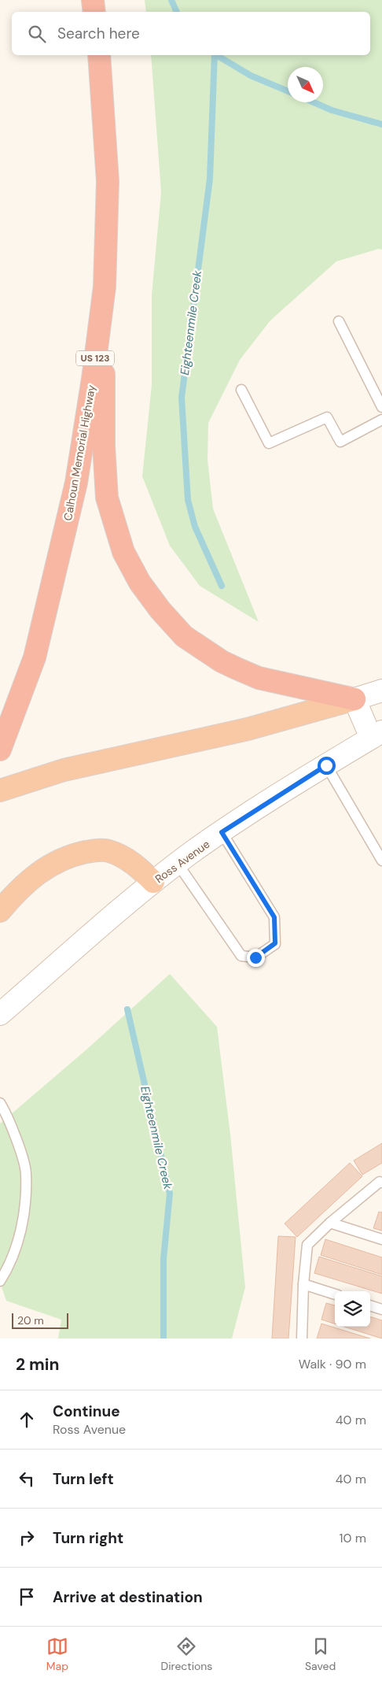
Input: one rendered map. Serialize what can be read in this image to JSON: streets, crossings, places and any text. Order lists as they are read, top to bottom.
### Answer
{
  "streets": {
    "highway": ["US 123", "Calhoun Memorial Highway"],
    "main road": ["Ross Avenue"]
  },
  "water": ["Eighteenmile Creek"],
  "scale_bar": "20 m",
  "north": "bottom right",
  "page": {
    "search": "Search here",
    "scale": "20 m",
    "heading": ["2 min", "Walk · 90 m"],
    "list": [
      ["Continue", "Ross Avenue", "40 m"],
      ["Turn left", "40 m"],
      ["Turn right", "10 m"],
      "Arrive at destination"
    ],
    "nav": ["Map", "Directions", "Saved"]
  }
}
